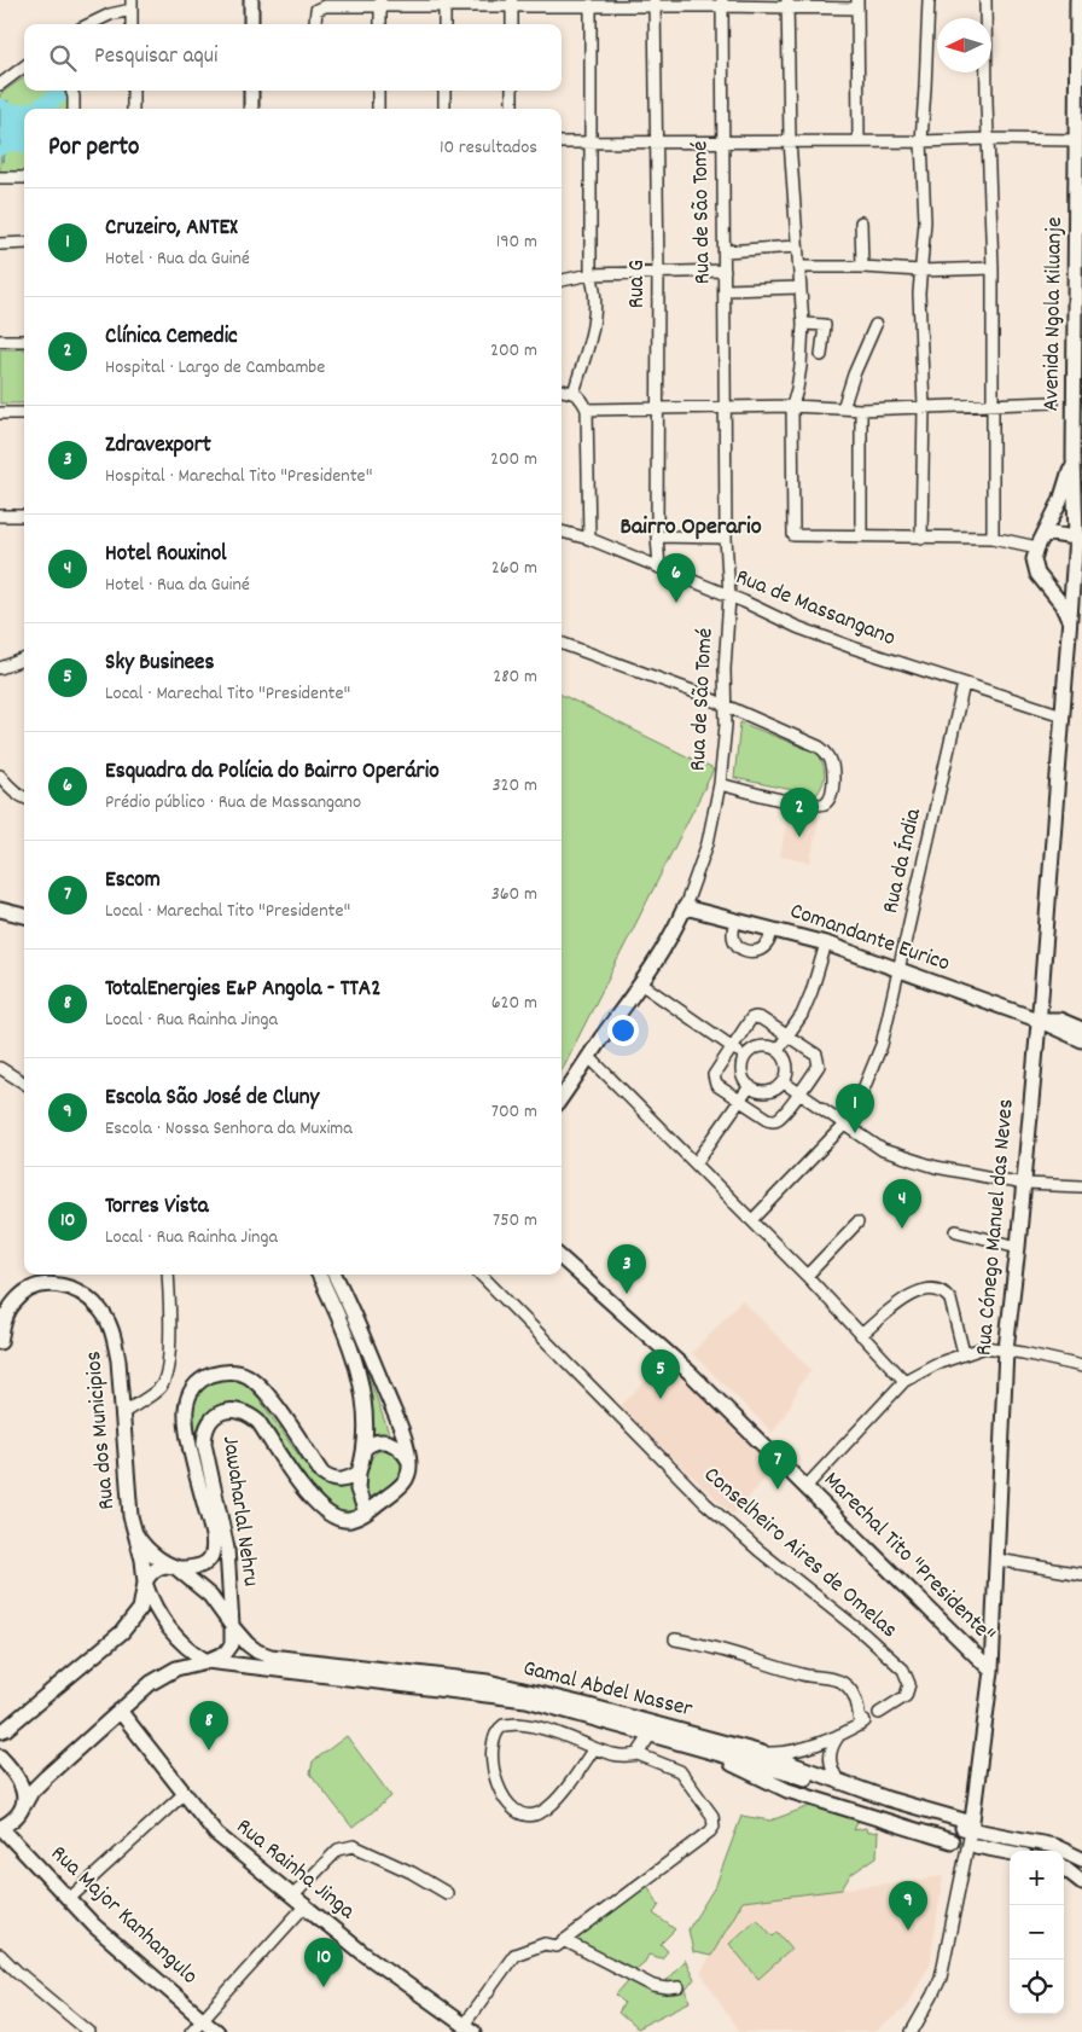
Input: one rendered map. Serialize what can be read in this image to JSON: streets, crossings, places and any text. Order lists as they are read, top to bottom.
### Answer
{
  "streets": {
    "main road": [
      "Rua de São Tomé",
      "Avenida Ngola Kiluanje",
      "Comandante Eurico",
      "Rua Cónego Manuel das Neves",
      "Rua dos Municipios",
      "Jawaharlal Nehru",
      "Marechal Tito \"Presidente\"",
      "Gamal Abdel Nasser",
      "Rua Rainha Jinga",
      "Rua Major Kanhangulo"
    ],
    "street": [
      "Rua G",
      "Rua de Massangano",
      "Rua da Índia",
      "Conselheiro Aires de Omelas"
    ]
  },
  "crossings": [
    ["Rua de São Tomé", "Rua de Massangano"],
    ["Rua de São Tomé", "Comandante Eurico"],
    ["Rua G", "Rua de Massangano"],
    ["Avenida Ngola Kiluanje", "Rua Cónego Manuel das Neves"],
    ["Rua de Massangano", "Rua da Índia"],
    ["Rua de Massangano", "Rua Cónego Manuel das Neves"],
    ["Rua da Índia", "Comandante Eurico"],
    ["Comandante Eurico", "Rua Cónego Manuel das Neves"],
    ["Rua Cónego Manuel das Neves", "Marechal Tito \"Presidente\""],
    ["Rua Cónego Manuel das Neves", "Gamal Abdel Nasser"],
    ["Rua dos Municipios", "Gamal Abdel Nasser"],
    ["Jawaharlal Nehru", "Gamal Abdel Nasser"]
  ],
  "districts": ["Bairro Operario"],
  "north": "left",
  "page": {
    "search": "Pesquisar aqui",
    "heading": ["Por perto", "10 resultados"],
    "list": [
      {
        "mark": "1",
        "name": "Cruzeiro, ANTEX",
        "note": "Hotel · Rua da Guiné",
        "value": "190 m"
      },
      {
        "mark": "2",
        "name": "Clínica Cemedic",
        "note": "Hospital · Largo de Cambambe",
        "value": "200 m"
      },
      {
        "mark": "3",
        "name": "Zdravexport",
        "note": "Hospital · Marechal Tito \"Presidente\"",
        "value": "200 m"
      },
      {
        "mark": "4",
        "name": "Hotel Rouxinol",
        "note": "Hotel · Rua da Guiné",
        "value": "260 m"
      },
      {
        "mark": "5",
        "name": "Sky Businees",
        "note": "Local · Marechal Tito \"Presidente\"",
        "value": "280 m"
      },
      {
        "mark": "6",
        "name": "Esquadra da Polícia do Bairro Operário",
        "note": "Prédio público · Rua de Massangano",
        "value": "320 m"
      },
      {
        "mark": "7",
        "name": "Escom",
        "note": "Local · Marechal Tito \"Presidente\"",
        "value": "360 m"
      },
      {
        "mark": "8",
        "name": "TotalEnergies E&P Angola - TTA2",
        "note": "Local · Rua Rainha Jinga",
        "value": "620 m"
      },
      {
        "mark": "9",
        "name": "Escola São José de Cluny",
        "note": "Escola · Nossa Senhora da Muxima",
        "value": "700 m"
      },
      {
        "mark": "10",
        "name": "Torres Vista",
        "note": "Local · Rua Rainha Jinga",
        "value": "750 m"
      }
    ],
    "pins": [
      "6",
      "2",
      "1",
      "4",
      "3",
      "5",
      "7",
      "8",
      "9",
      "10"
    ],
    "map_buttons": ["+", "−"]
  }
}
